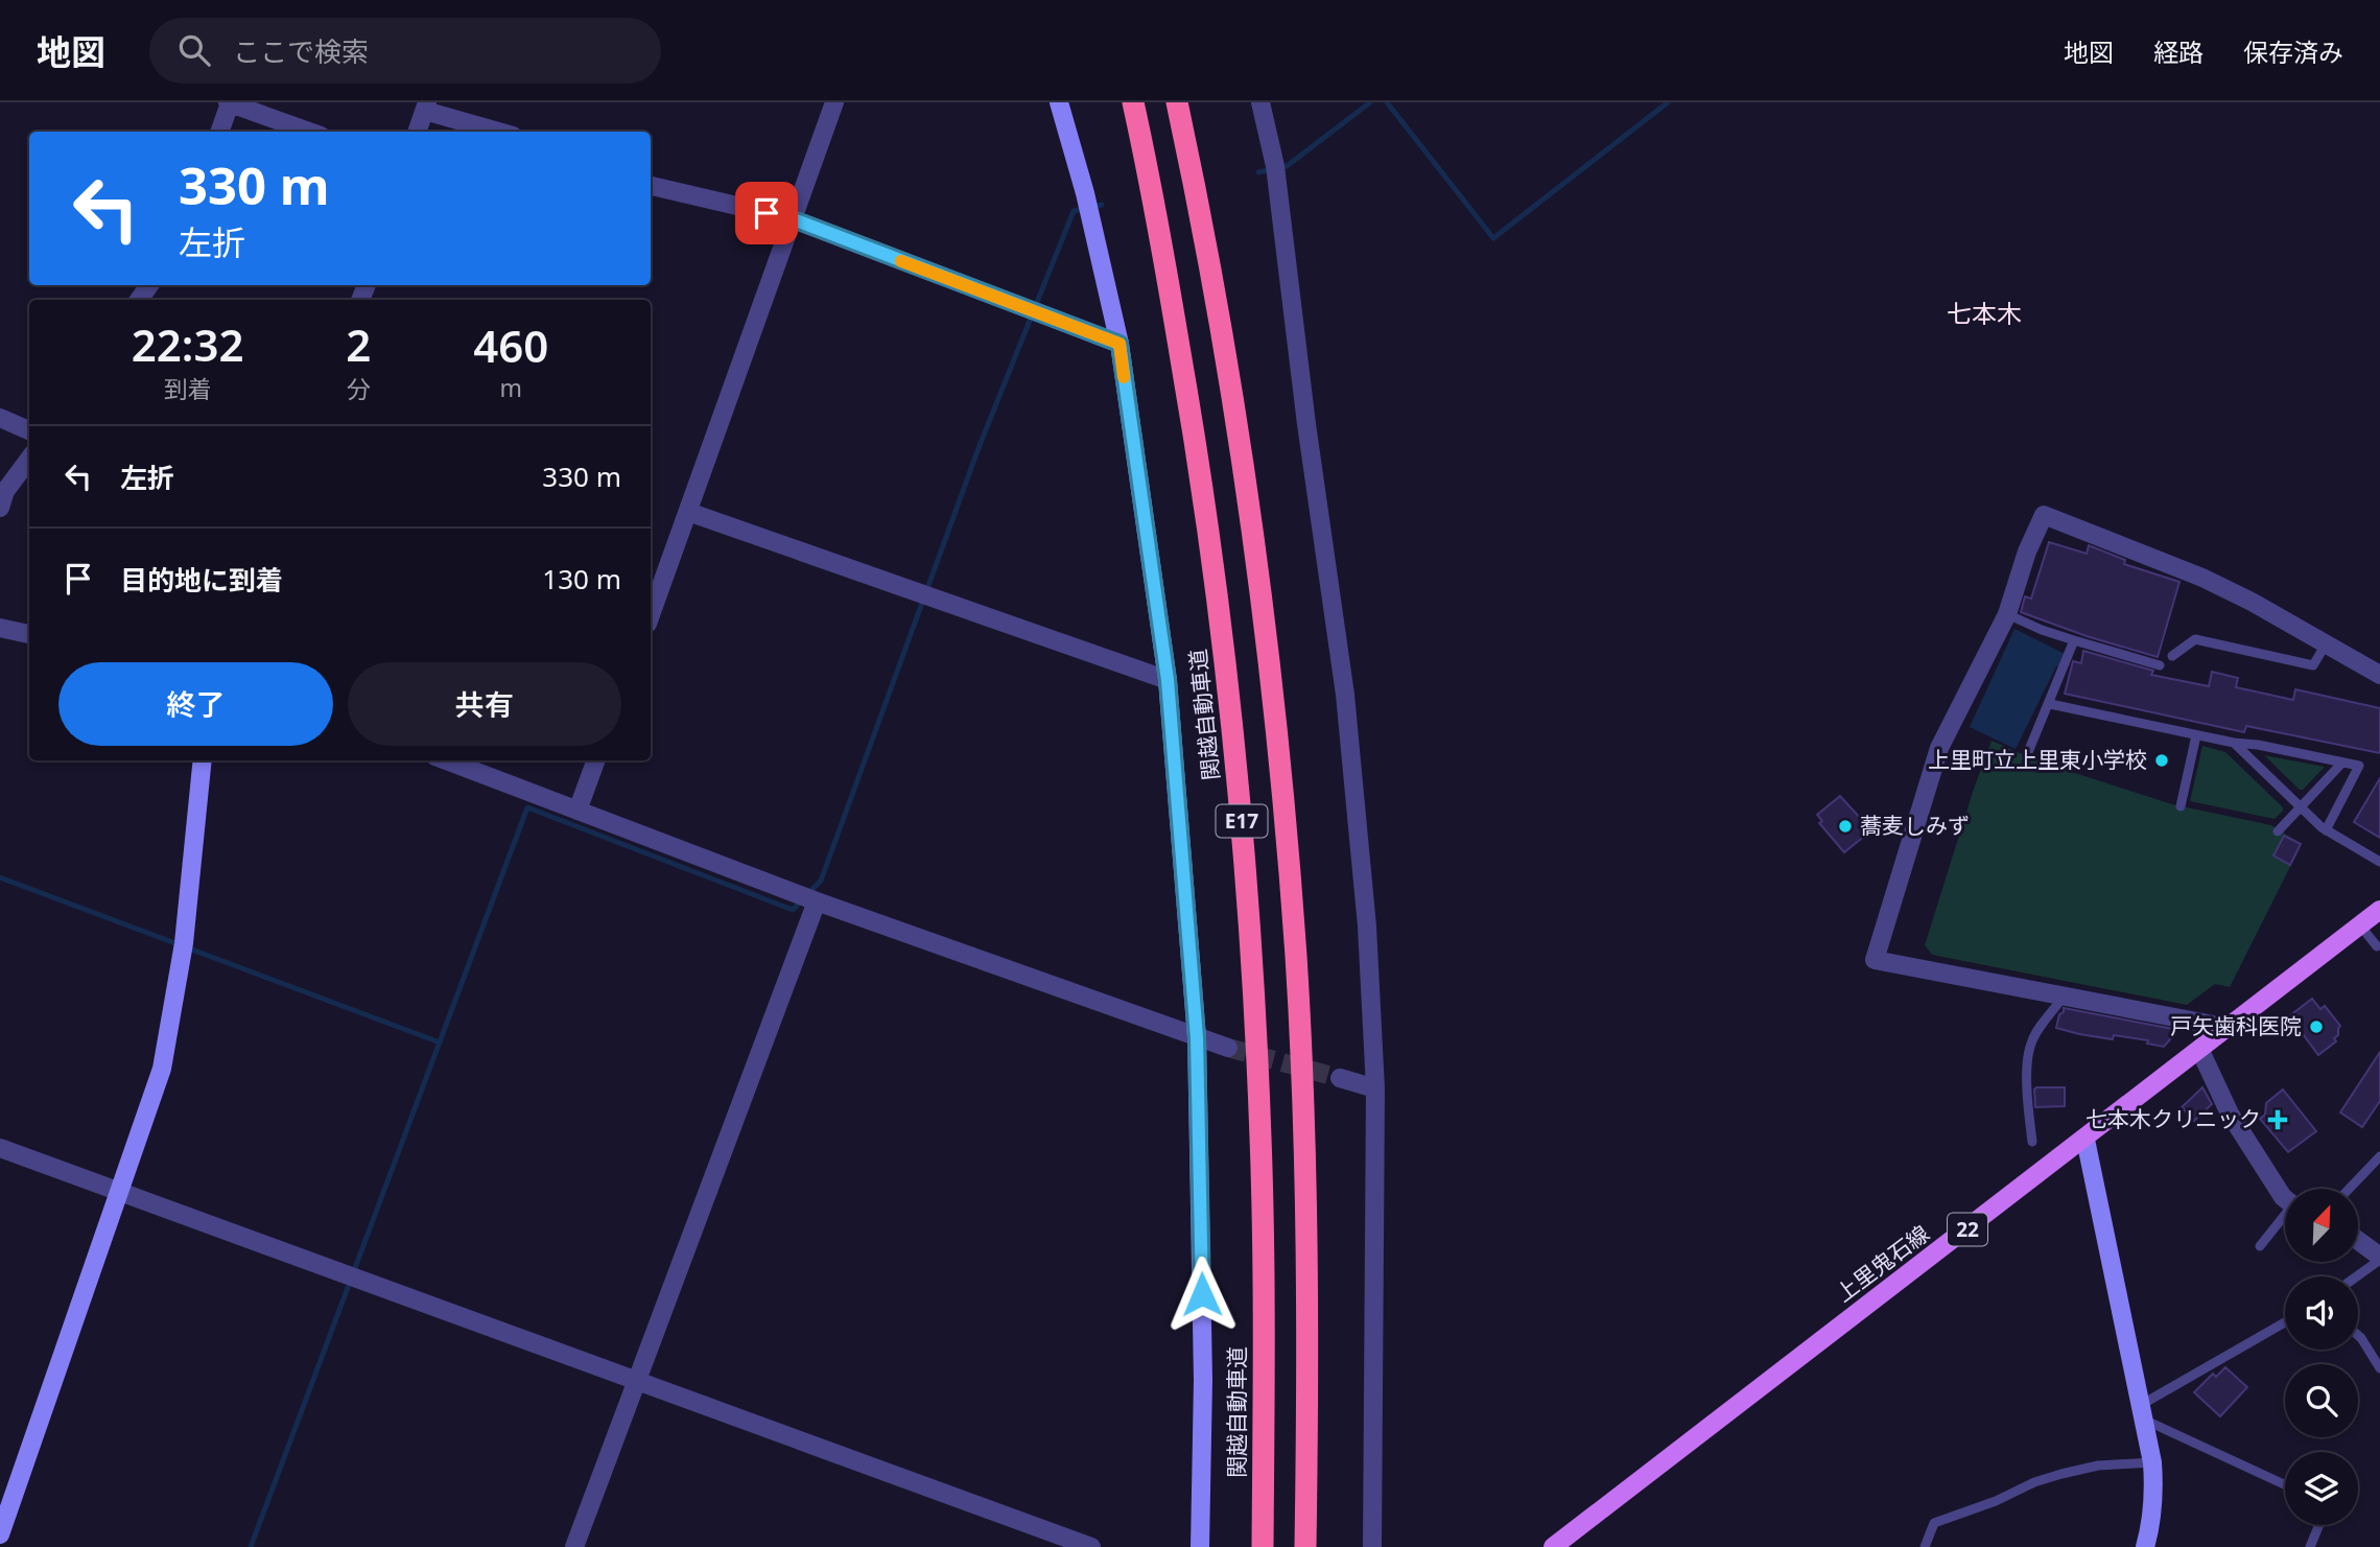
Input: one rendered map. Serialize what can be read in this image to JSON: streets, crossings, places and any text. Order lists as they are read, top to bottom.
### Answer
{
  "streets": {
    "highway": ["関越自動車道", "E17"],
    "main road": ["22", "上里鬼石線"]
  },
  "districts": ["七本木"],
  "places": {
    "other": ["上里町立上里東小学校", "蕎麦しみず", "戸矢歯科医院"],
    "health": ["七本木クリニック"]
  },
  "north": "top right",
  "page": {
    "header": "地図",
    "search": "ここで検索",
    "nav": ["地図", "経路", "保存済み"],
    "turn": ["330 m", "左折"],
    "eta": [
      "22:32",
      "到着",
      "2",
      "分",
      "460",
      "m"
    ],
    "list": [
      {
        "name": "左折",
        "value": "330 m"
      },
      {
        "name": "目的地に到着",
        "value": "130 m"
      }
    ],
    "buttons": ["終了", "共有"]
  }
}
